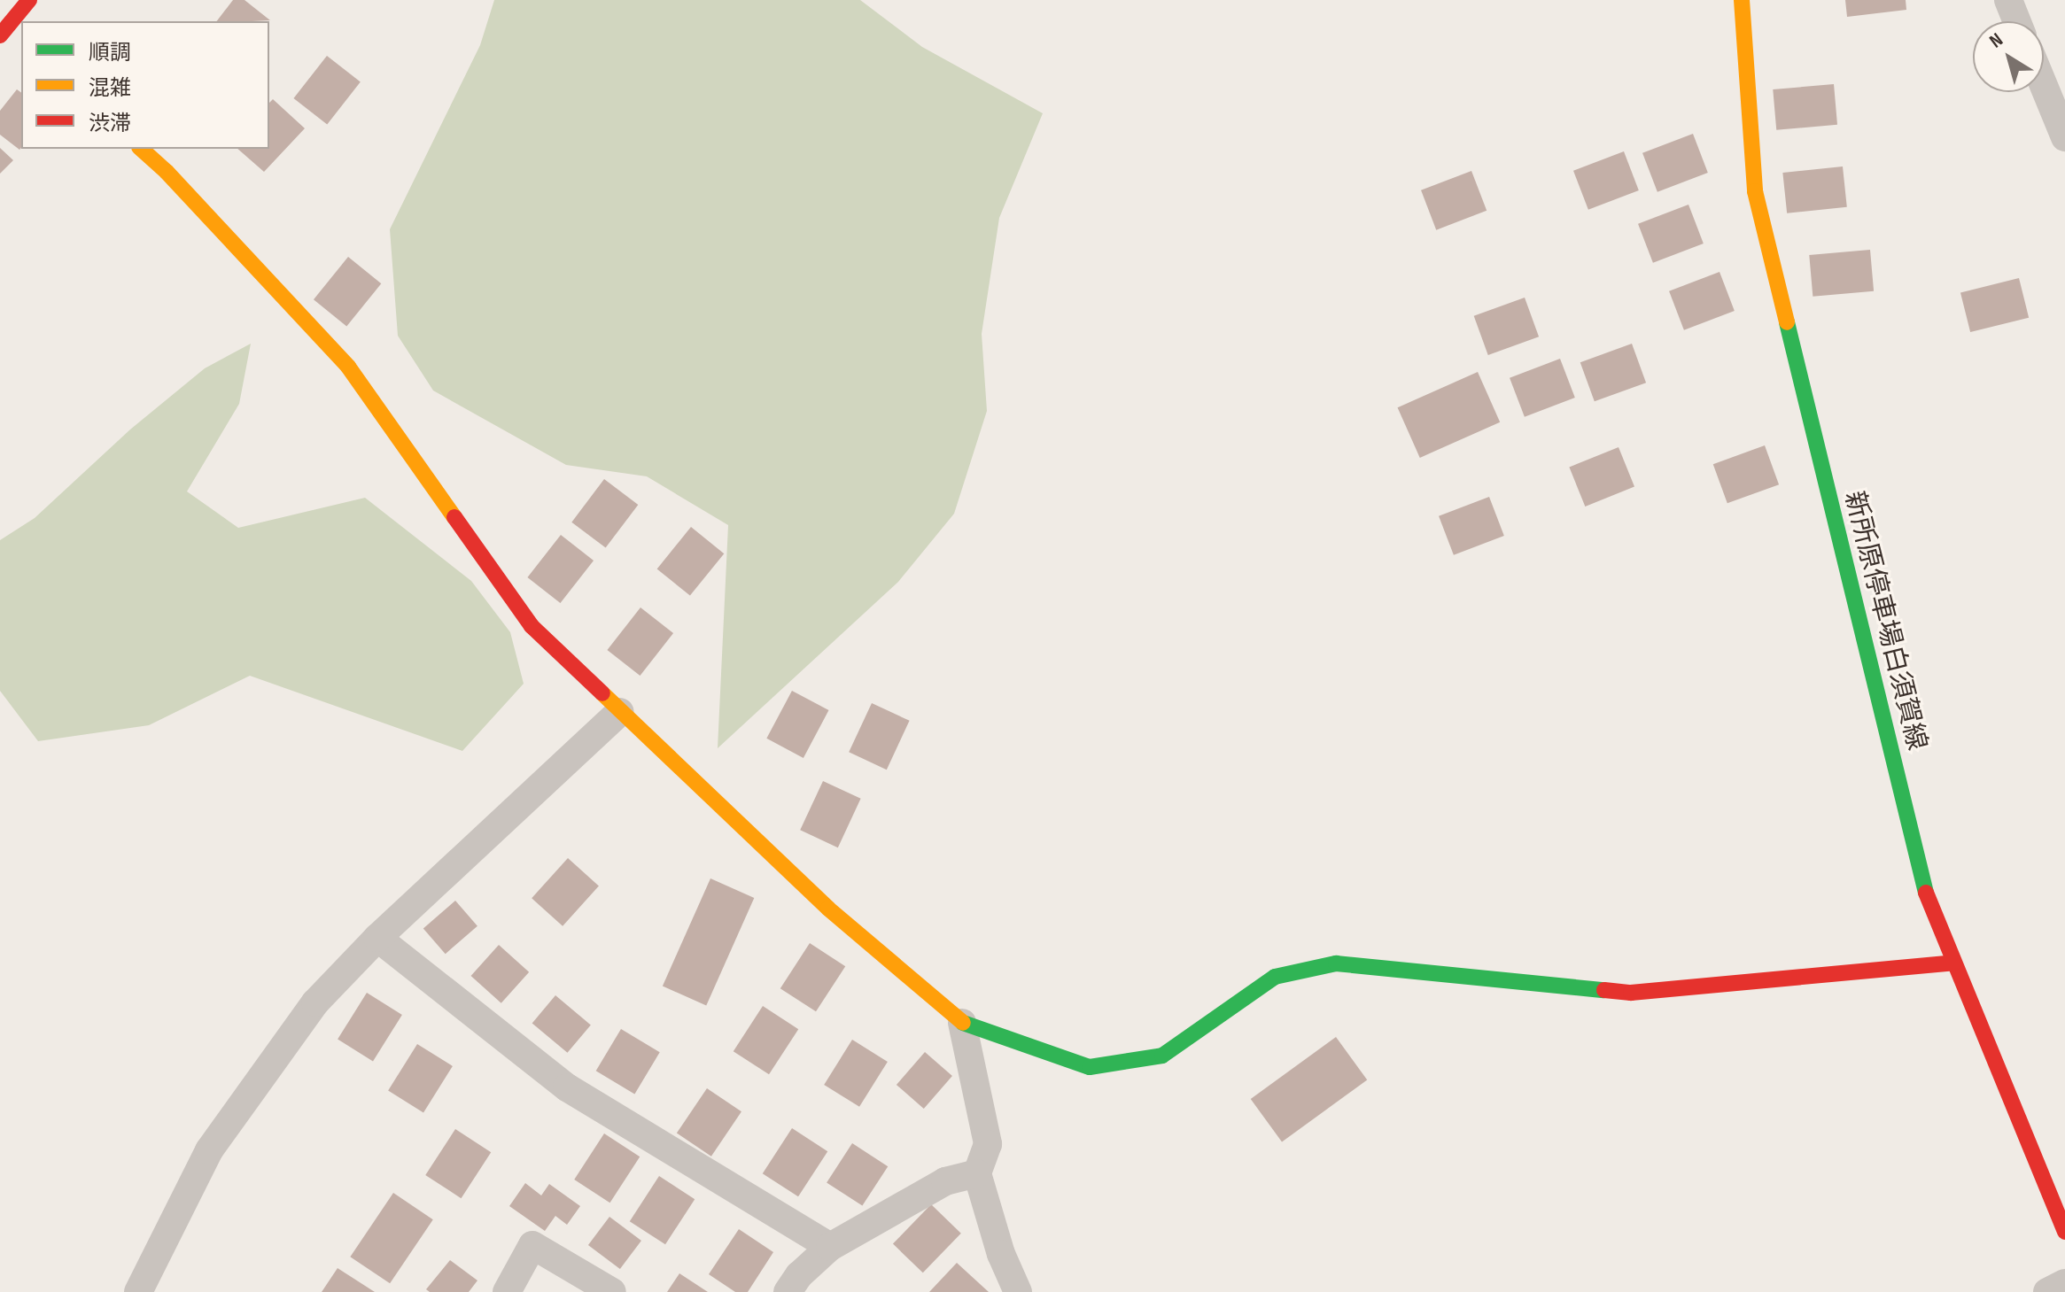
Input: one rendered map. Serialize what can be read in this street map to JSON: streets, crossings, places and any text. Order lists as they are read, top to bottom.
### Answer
{
  "streets": {
    "street": ["新所原停車場白須賀線"]
  },
  "legend": ["順調", "混雑", "渋滞"],
  "north": "top left"
}
